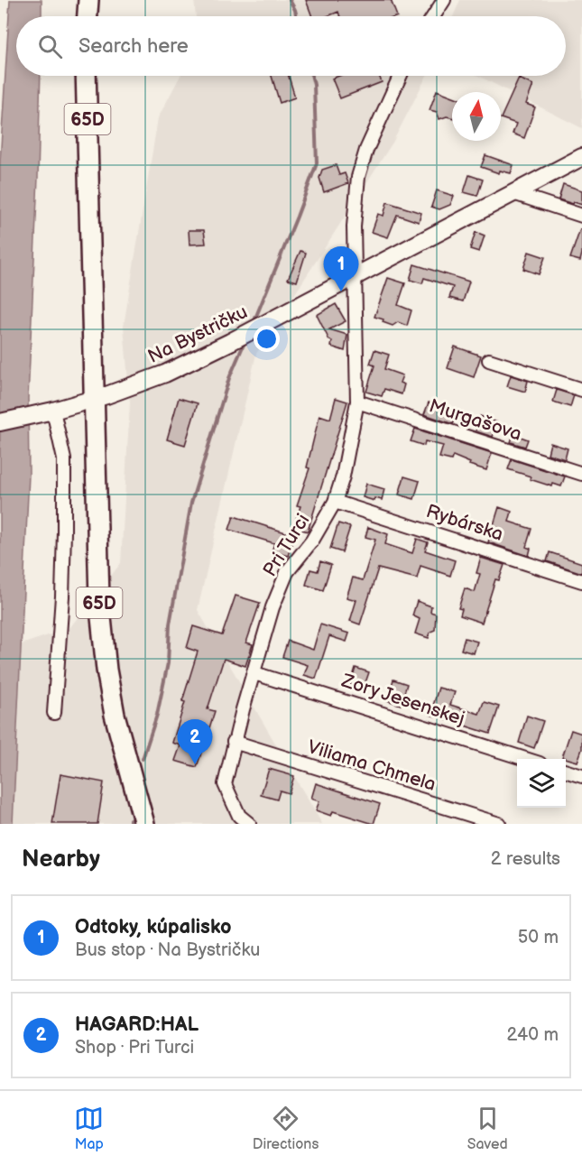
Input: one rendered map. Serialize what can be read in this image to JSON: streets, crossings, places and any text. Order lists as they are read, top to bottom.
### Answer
{
  "streets": {
    "main road": ["65D"],
    "street": [
      "Na Bystričku",
      "Murgašova",
      "Rybárska",
      "Pri Turci",
      "Zory Jesenskej",
      "Viliama Chmela"
    ]
  },
  "crossings": [
    ["65D", "Na Bystričku"],
    ["Na Bystričku", "Pri Turci"],
    ["Murgašova", "Pri Turci"],
    ["Rybárska", "Pri Turci"],
    ["Pri Turci", "Zory Jesenskej"],
    ["Pri Turci", "Viliama Chmela"]
  ],
  "north": "top",
  "page": {
    "search": "Search here",
    "pins": ["1", "2"],
    "heading": ["Nearby", "2 results"],
    "list": [
      {
        "mark": "1",
        "name": "Odtoky, kúpalisko",
        "note": "Bus stop · Na Bystričku",
        "value": "50 m"
      },
      {
        "mark": "2",
        "name": "HAGARD:HAL",
        "note": "Shop · Pri Turci",
        "value": "240 m"
      }
    ],
    "nav": ["Map", "Directions", "Saved"]
  }
}
